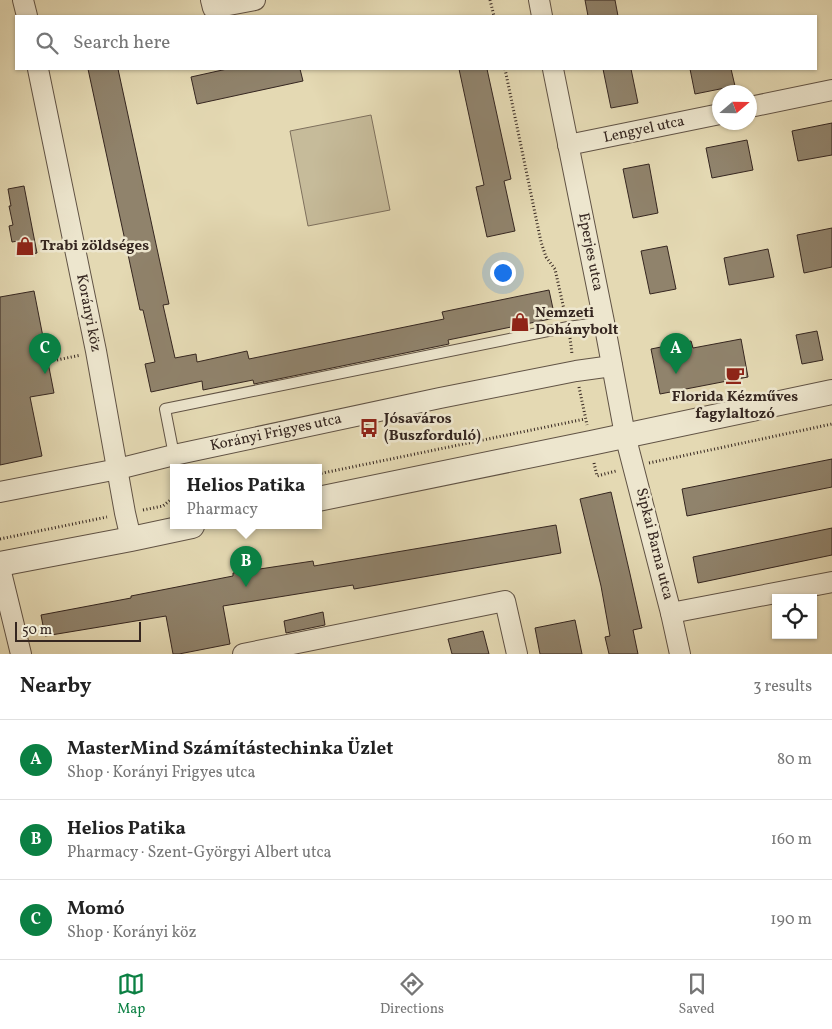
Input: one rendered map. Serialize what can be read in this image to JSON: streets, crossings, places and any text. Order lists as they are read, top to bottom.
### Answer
{
  "streets": {
    "street": [
      "Lengyel utca",
      "Eperjes utca",
      "Korányi köz",
      "Korányi Frigyes utca",
      "Sipkai Barna utca"
    ]
  },
  "crossings": [
    ["Lengyel utca", "Eperjes utca"],
    ["Eperjes utca", "Korányi Frigyes utca"],
    ["Eperjes utca", "Sipkai Barna utca"],
    ["Korányi köz", "Korányi Frigyes utca"]
  ],
  "places": {
    "shop": ["Trabi zöldséges", "Nemzeti Dohánybolt"],
    "cafe": ["Florida Kézműves fagylaltozó"],
    "bus stop": ["Jósaváros (Buszforduló)"]
  },
  "scale_bar": "50 m",
  "north": "right",
  "page": {
    "search": "Search here",
    "pins": ["A", "C", "B"],
    "popup": ["Helios Patika", "Pharmacy"],
    "scale": "50 m",
    "heading": ["Nearby", "3 results"],
    "list": [
      {
        "mark": "A",
        "name": "MasterMind Számítástechinka Üzlet",
        "note": "Shop · Korányi Frigyes utca",
        "value": "80 m"
      },
      {
        "mark": "B",
        "name": "Helios Patika",
        "note": "Pharmacy · Szent-Györgyi Albert utca",
        "value": "160 m"
      },
      {
        "mark": "C",
        "name": "Momó",
        "note": "Shop · Korányi köz",
        "value": "190 m"
      }
    ],
    "nav": ["Map", "Directions", "Saved"]
  }
}
